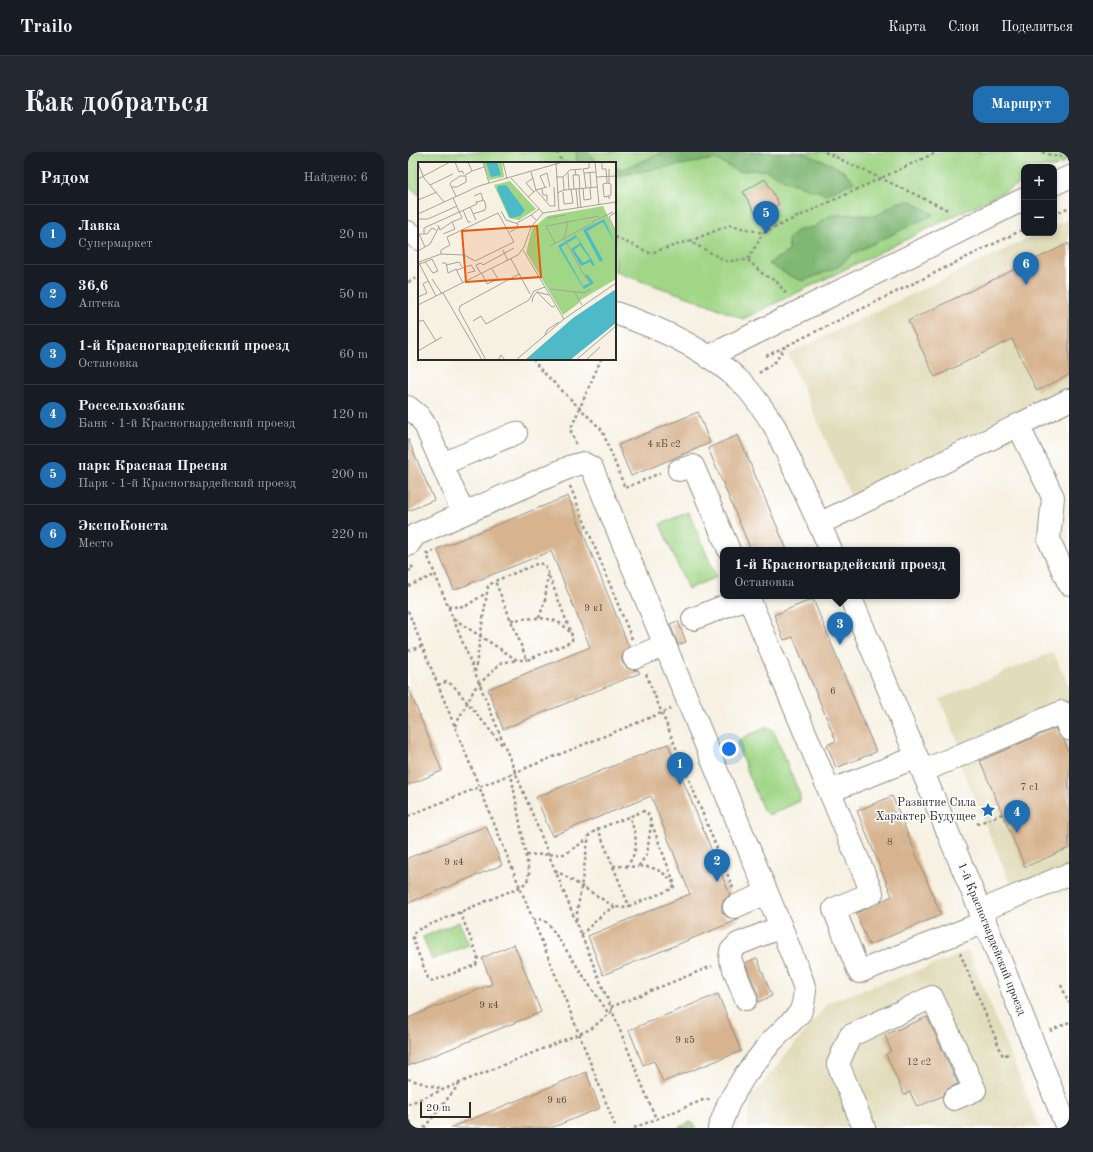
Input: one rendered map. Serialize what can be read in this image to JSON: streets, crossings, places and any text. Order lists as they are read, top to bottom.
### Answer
{
  "streets": {
    "street": ["1-й Красногвардейский проезд"]
  },
  "places": {
    "place": ["Развитие Сила Характер Будущее"]
  },
  "house_numbers": [
    "4 кБ с2",
    "9 к1",
    "6",
    "7 с1",
    "8",
    "9 к4",
    "9 к4",
    "9 к5",
    "12 с2",
    "9 к6"
  ],
  "scale_bar": "20 m",
  "page": {
    "header": "Trailo",
    "nav": ["Карта", "Слои", "Поделиться"],
    "buttons": "Маршрут",
    "title": "Как добраться",
    "heading": ["Рядом", "Найдено: 6"],
    "map_buttons": ["+", "−"],
    "pins": [
      "5",
      "6",
      "3",
      "1",
      "4",
      "2"
    ],
    "list": [
      {
        "mark": "1",
        "name": "Лавка",
        "note": "Супермаркет",
        "value": "20 m"
      },
      {
        "mark": "2",
        "name": "36,6",
        "note": "Аптека",
        "value": "50 m"
      },
      {
        "mark": "3",
        "name": "1-й Красногвардейский проезд",
        "note": "Остановка",
        "value": "60 m"
      },
      {
        "mark": "4",
        "name": "Россельхозбанк",
        "note": "Банк · 1-й Красногвардейский проезд",
        "value": "120 m"
      },
      {
        "mark": "5",
        "name": "парк Красная Пресня",
        "note": "Парк · 1-й Красногвардейский проезд",
        "value": "200 m"
      },
      {
        "mark": "6",
        "name": "ЭкспоКонста",
        "note": "Место",
        "value": "220 m"
      }
    ],
    "popup": ["1-й Красногвардейский проезд", "Остановка"],
    "scale": "20 m"
  }
}
